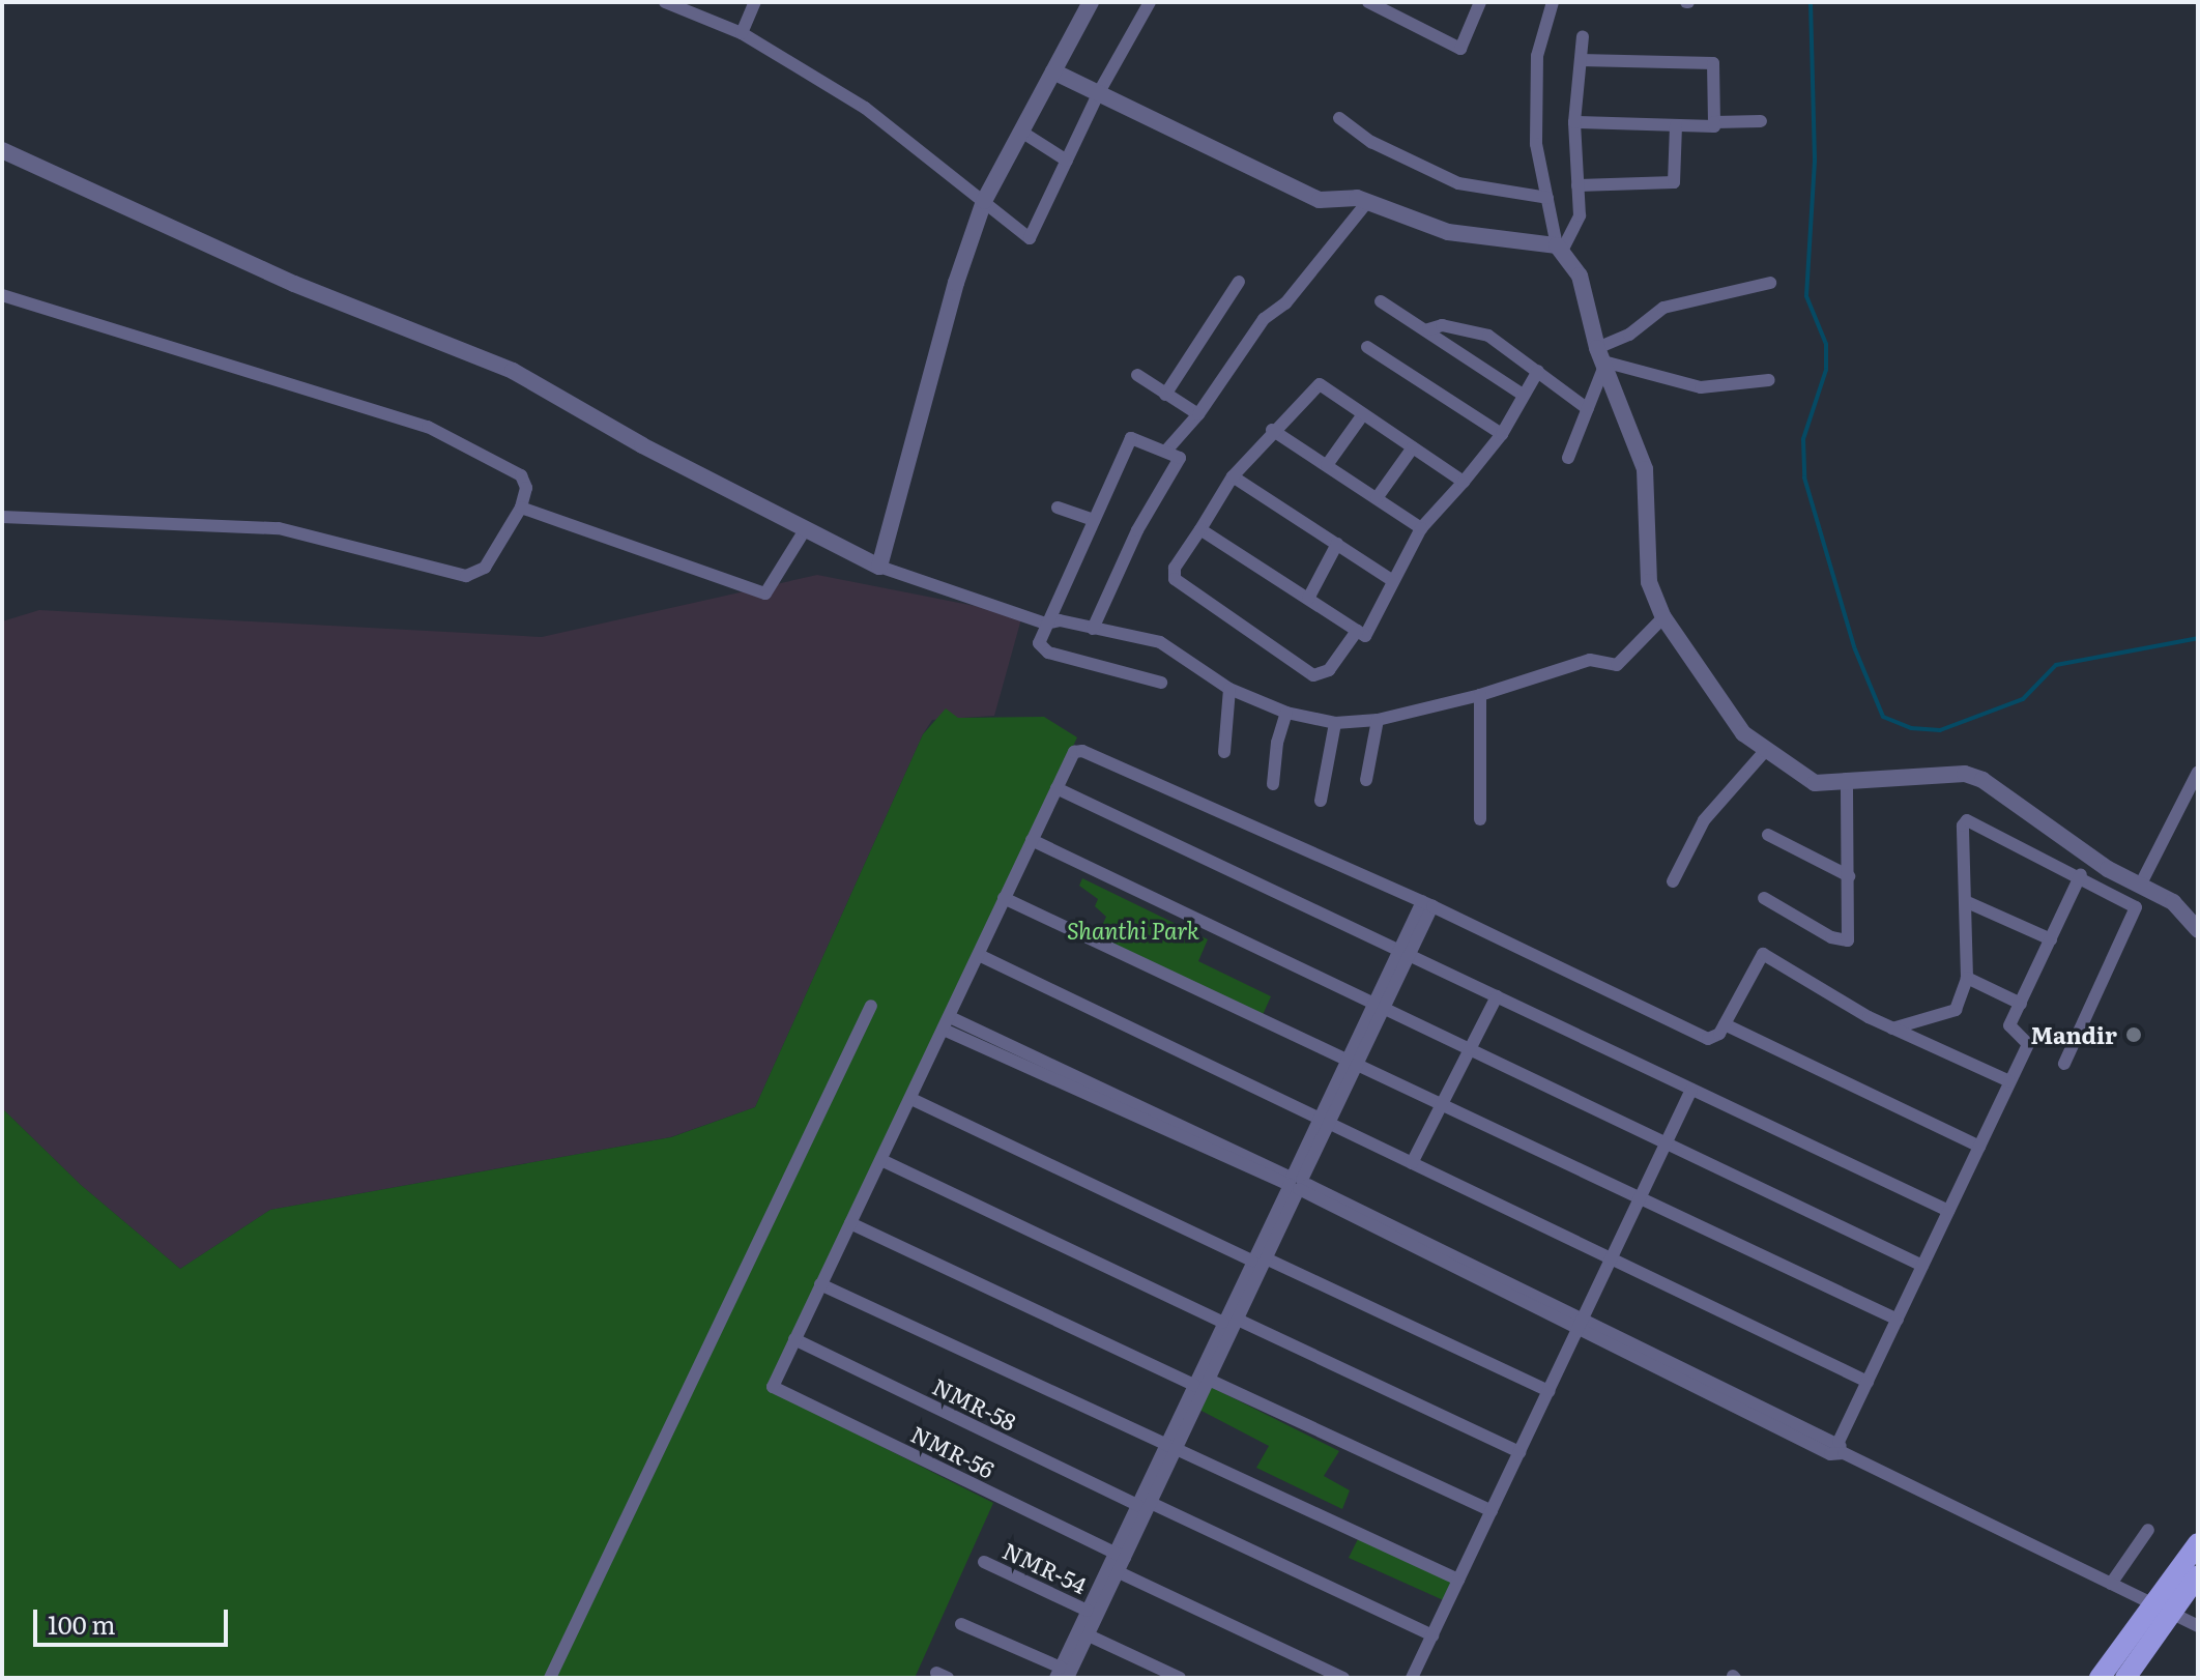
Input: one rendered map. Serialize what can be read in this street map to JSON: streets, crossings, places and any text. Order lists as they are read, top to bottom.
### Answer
{
  "streets": {
    "street": ["NMR-58", "NMR-56", "NMR-54"]
  },
  "crossings": [
    ["NMR-58", "NMR-56"]
  ],
  "parks": ["Shanthi Park"],
  "places": ["Mandir"],
  "scale_bar": "100 m"
}
